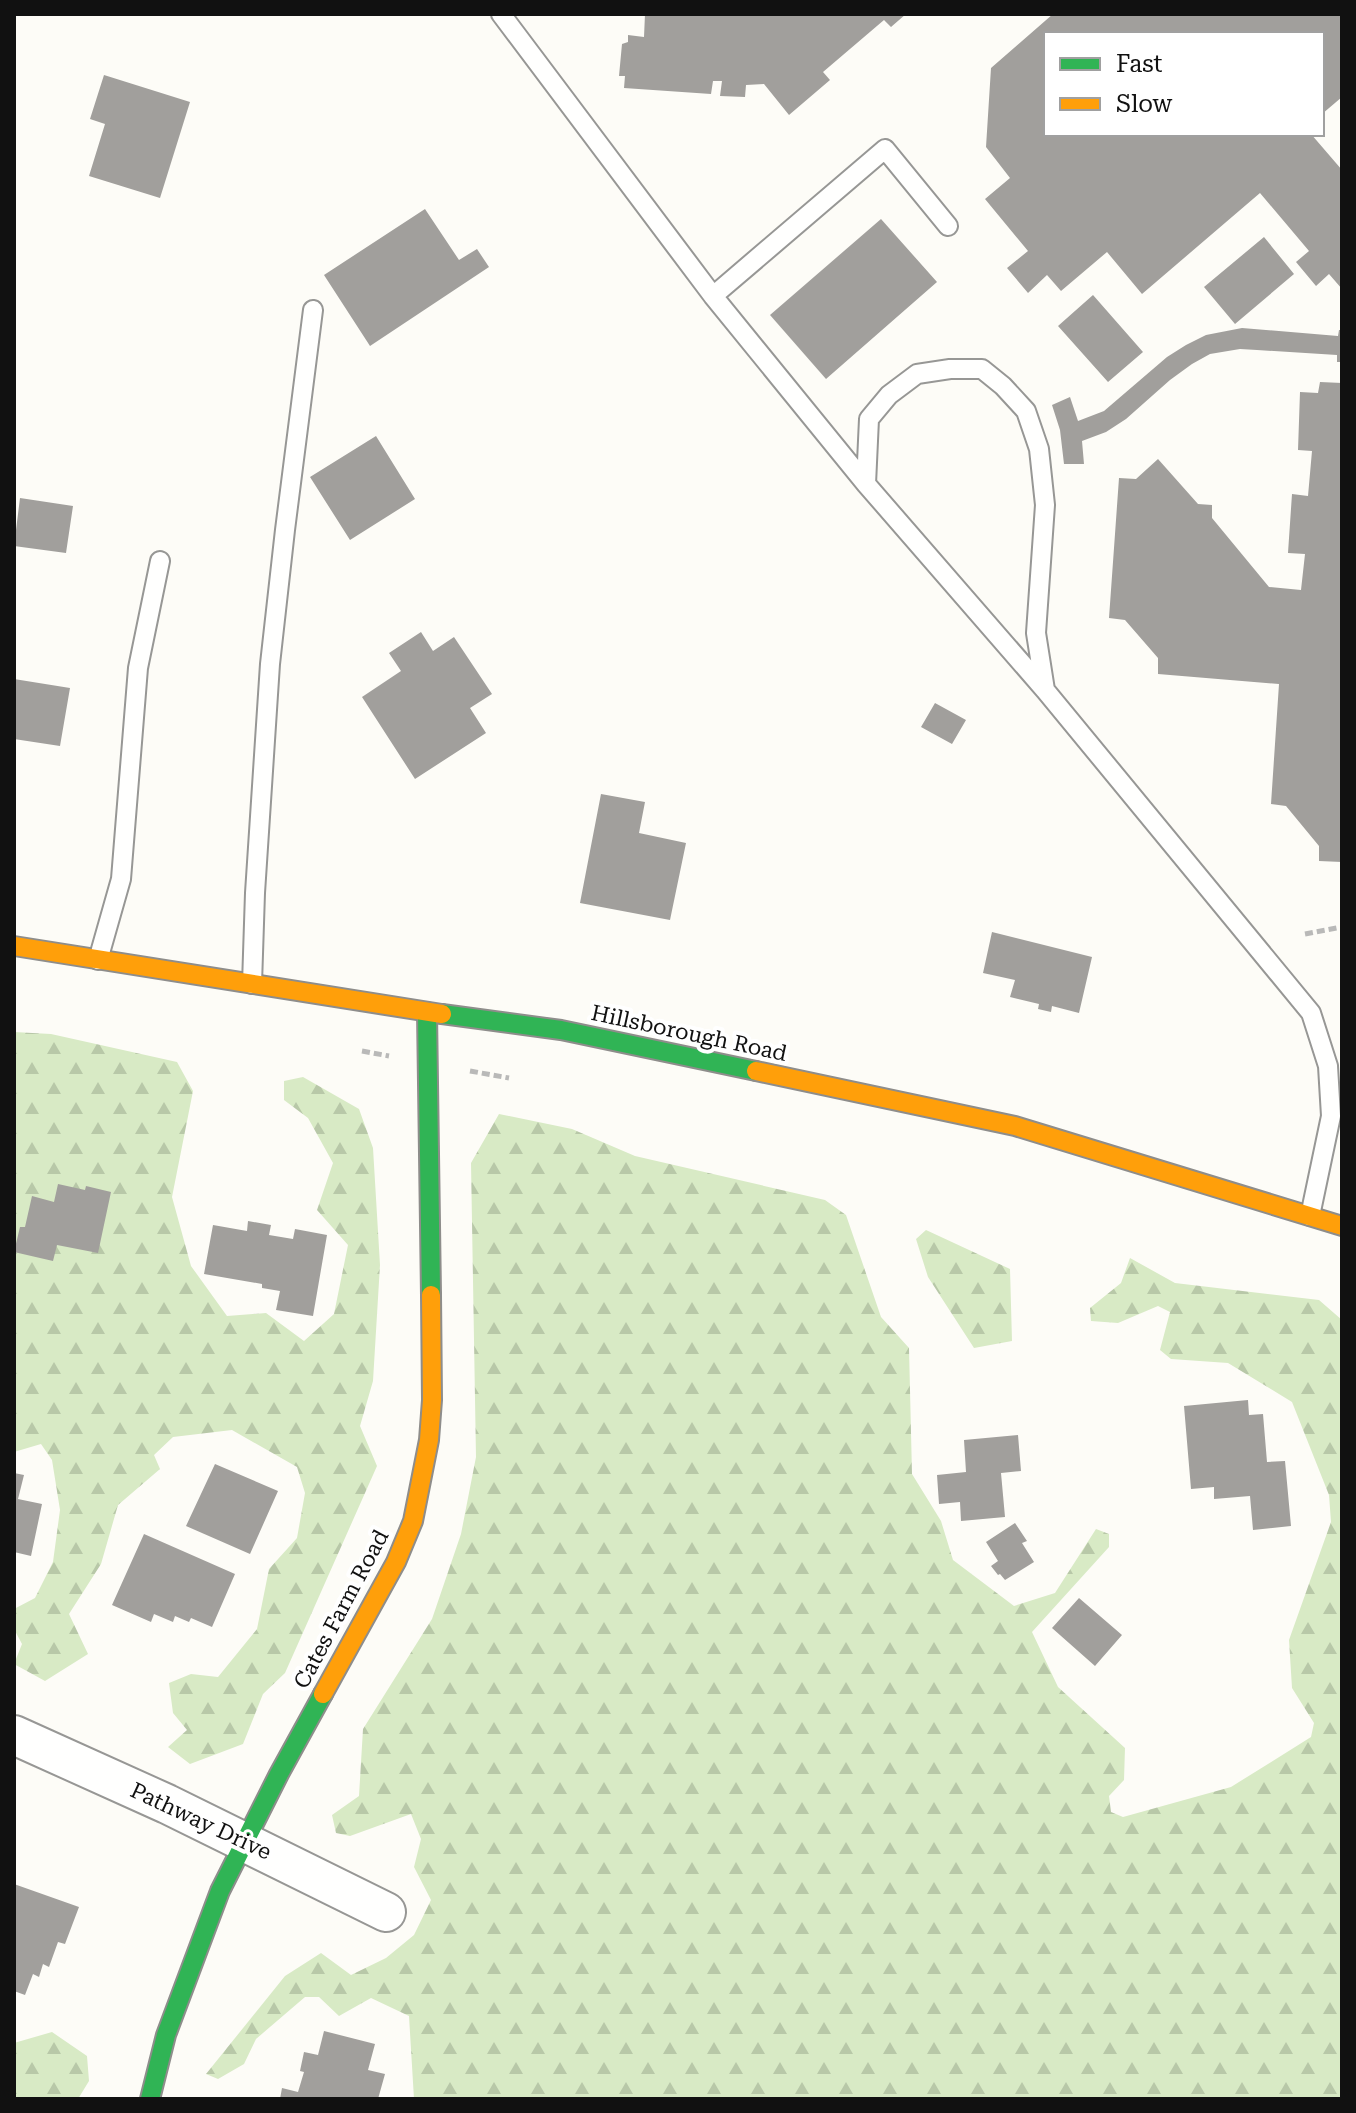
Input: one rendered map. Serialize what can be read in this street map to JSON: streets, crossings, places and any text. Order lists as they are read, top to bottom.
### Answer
{
  "streets": {
    "main road": ["Hillsborough Road", "Cates Farm Road"],
    "street": ["Pathway Drive"]
  },
  "crossings": [
    ["Hillsborough Road", "Cates Farm Road"],
    ["Cates Farm Road", "Pathway Drive"]
  ],
  "legend": ["Fast", "Slow"]
}
